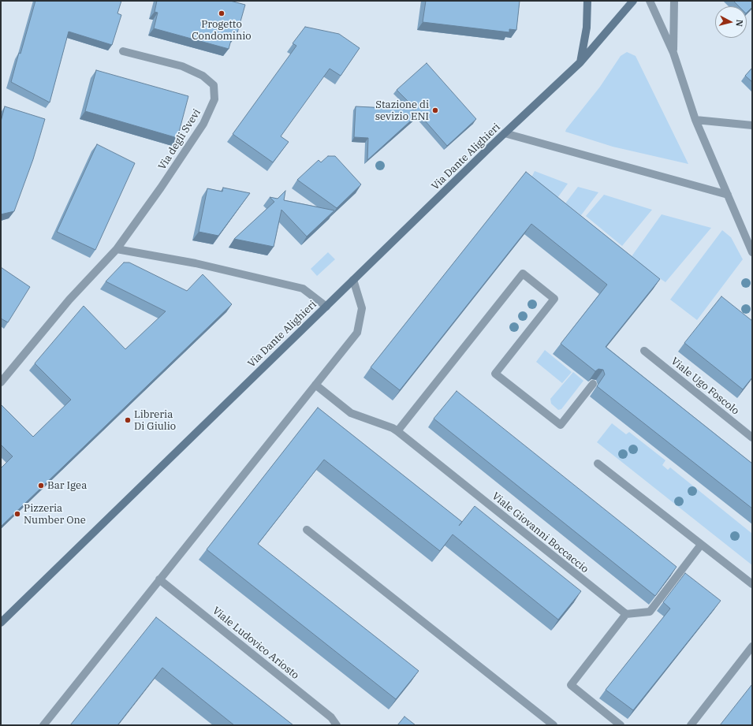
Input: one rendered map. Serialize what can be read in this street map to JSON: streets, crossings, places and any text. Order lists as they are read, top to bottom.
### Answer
{
  "streets": {
    "main road": ["Via Dante Alighieri"],
    "street": [
      "Via degli Svevi",
      "Viale Ugo Foscolo",
      "Viale Giovanni Boccaccio",
      "Viale Ludovico Ariosto"
    ]
  },
  "places": [
    "Progetto Condominio",
    "Stazione di sevizio ENI",
    "Libreria Di Giulio",
    "Bar Igea",
    "Pizzeria Number One"
  ],
  "north": "right"
}
